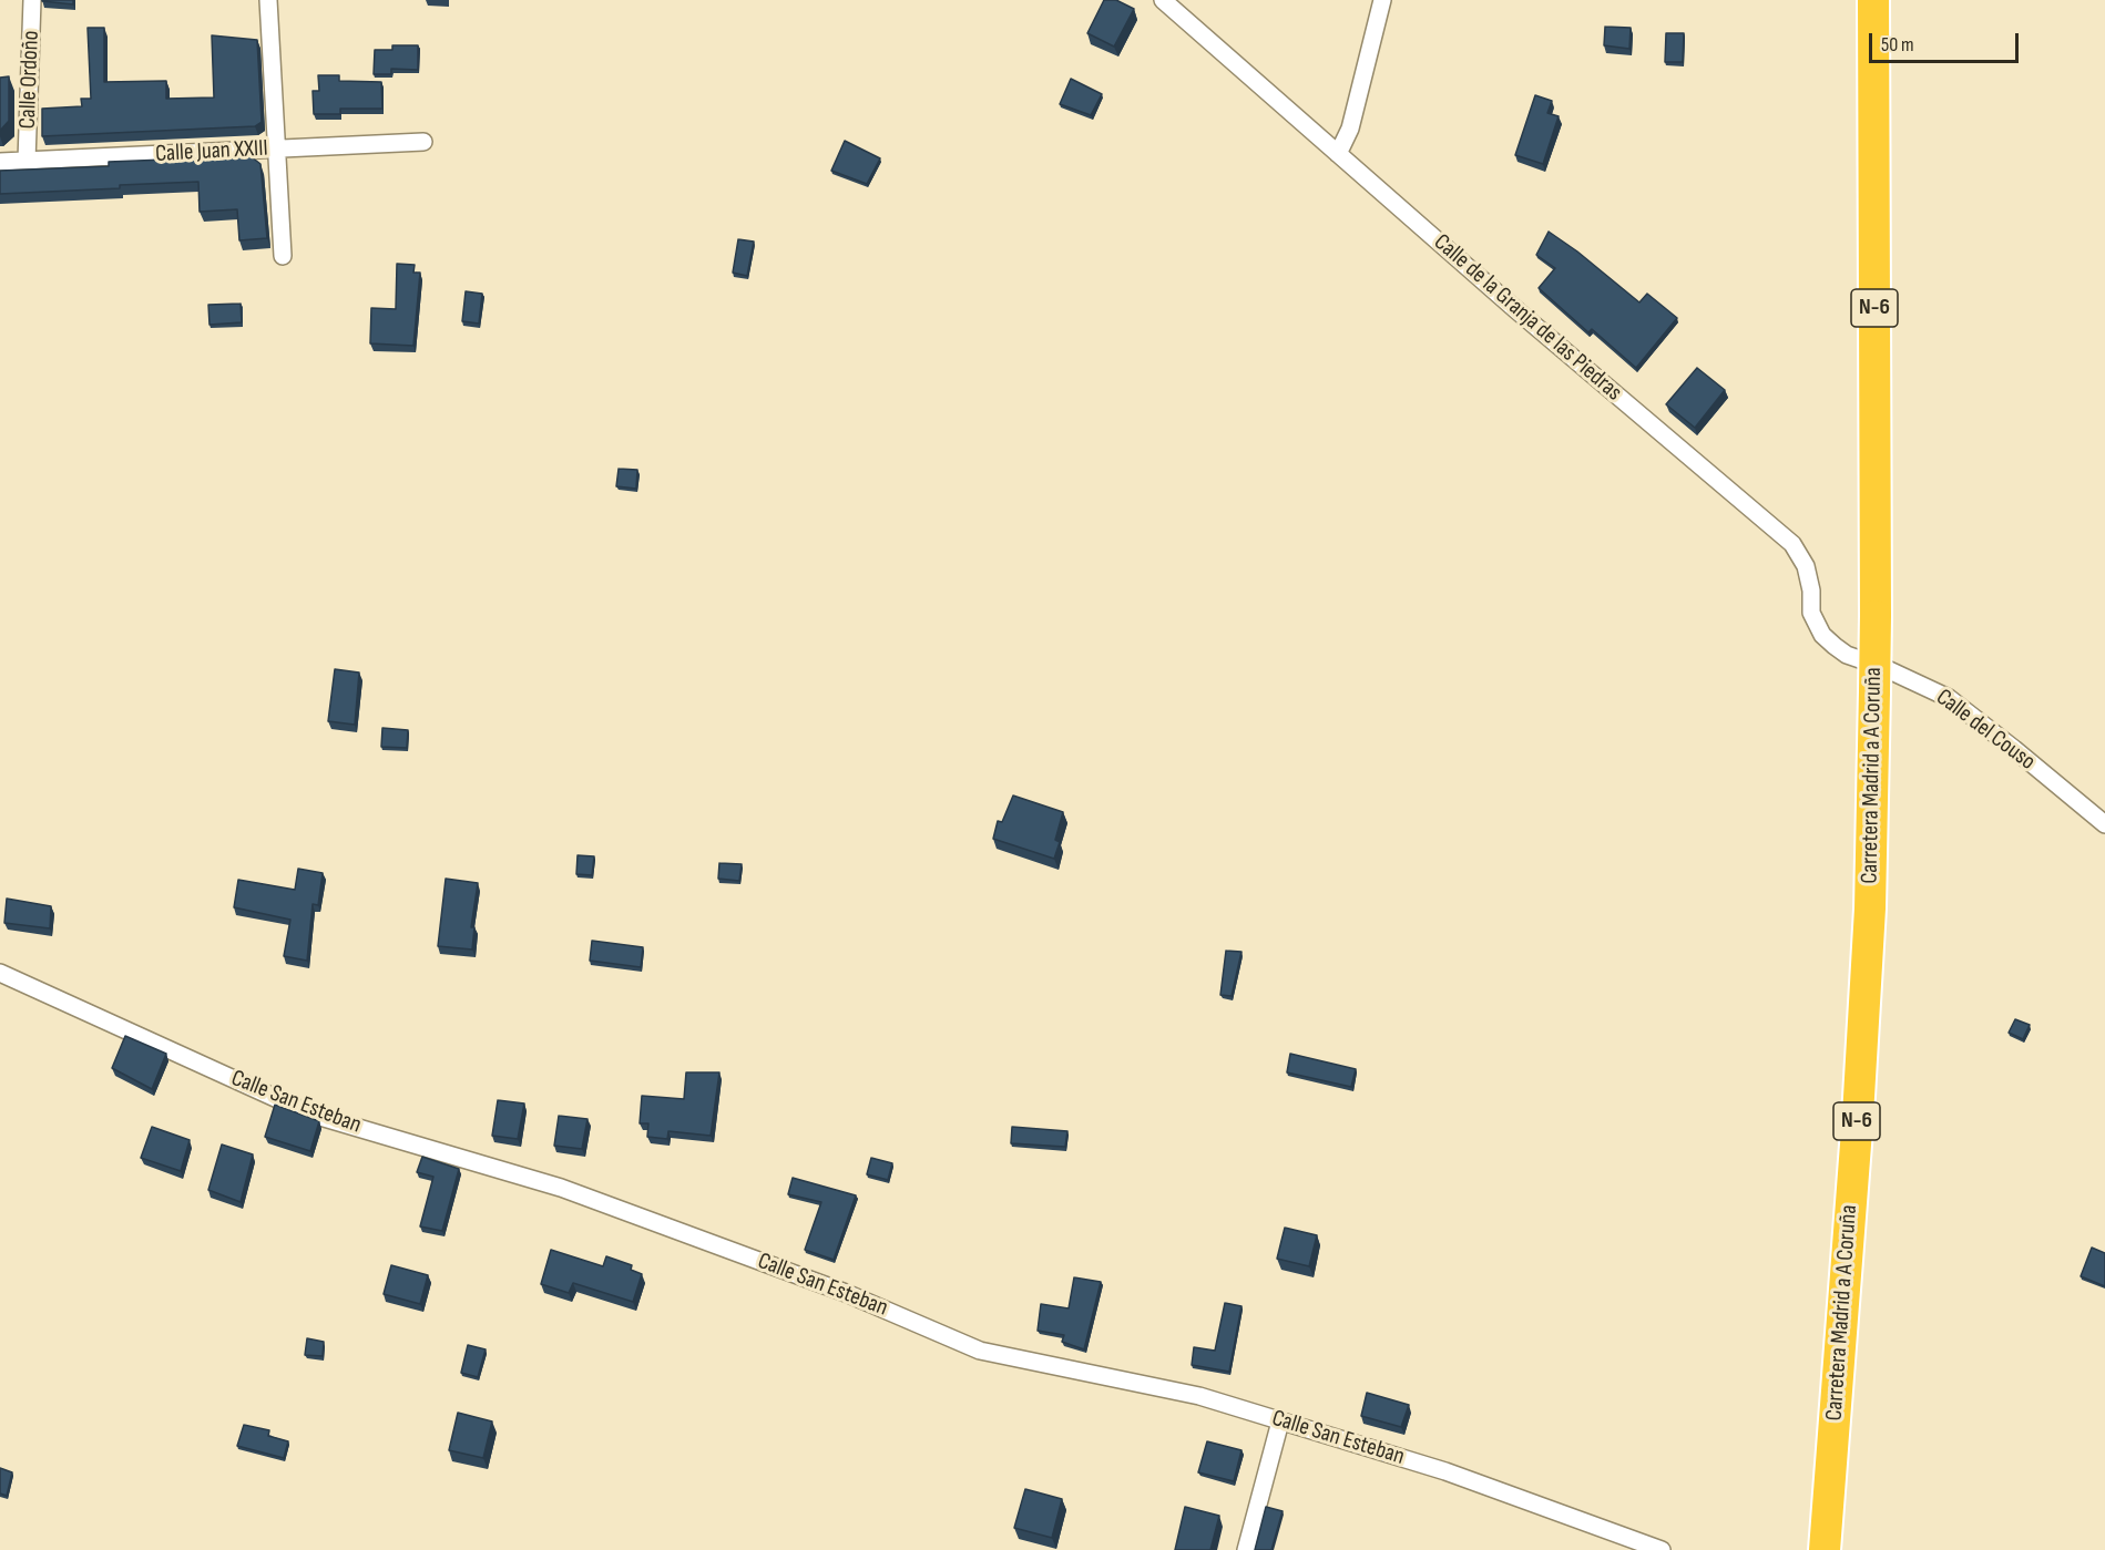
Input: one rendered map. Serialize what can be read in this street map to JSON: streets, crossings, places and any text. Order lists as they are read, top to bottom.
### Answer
{
  "streets": {
    "highway": ["N-6", "Carretera Madrid a A Coruña"],
    "street": [
      "Calle Ordoño",
      "Calle Juan XXIII",
      "Calle de la Granja de las Piedras",
      "Calle del Couso",
      "Calle San Esteban"
    ]
  },
  "crossings": [
    ["Calle Ordoño", "Calle Juan XXIII"],
    ["Calle de la Granja de las Piedras", "Calle del Couso"]
  ],
  "scale_bar": "50 m"
}
